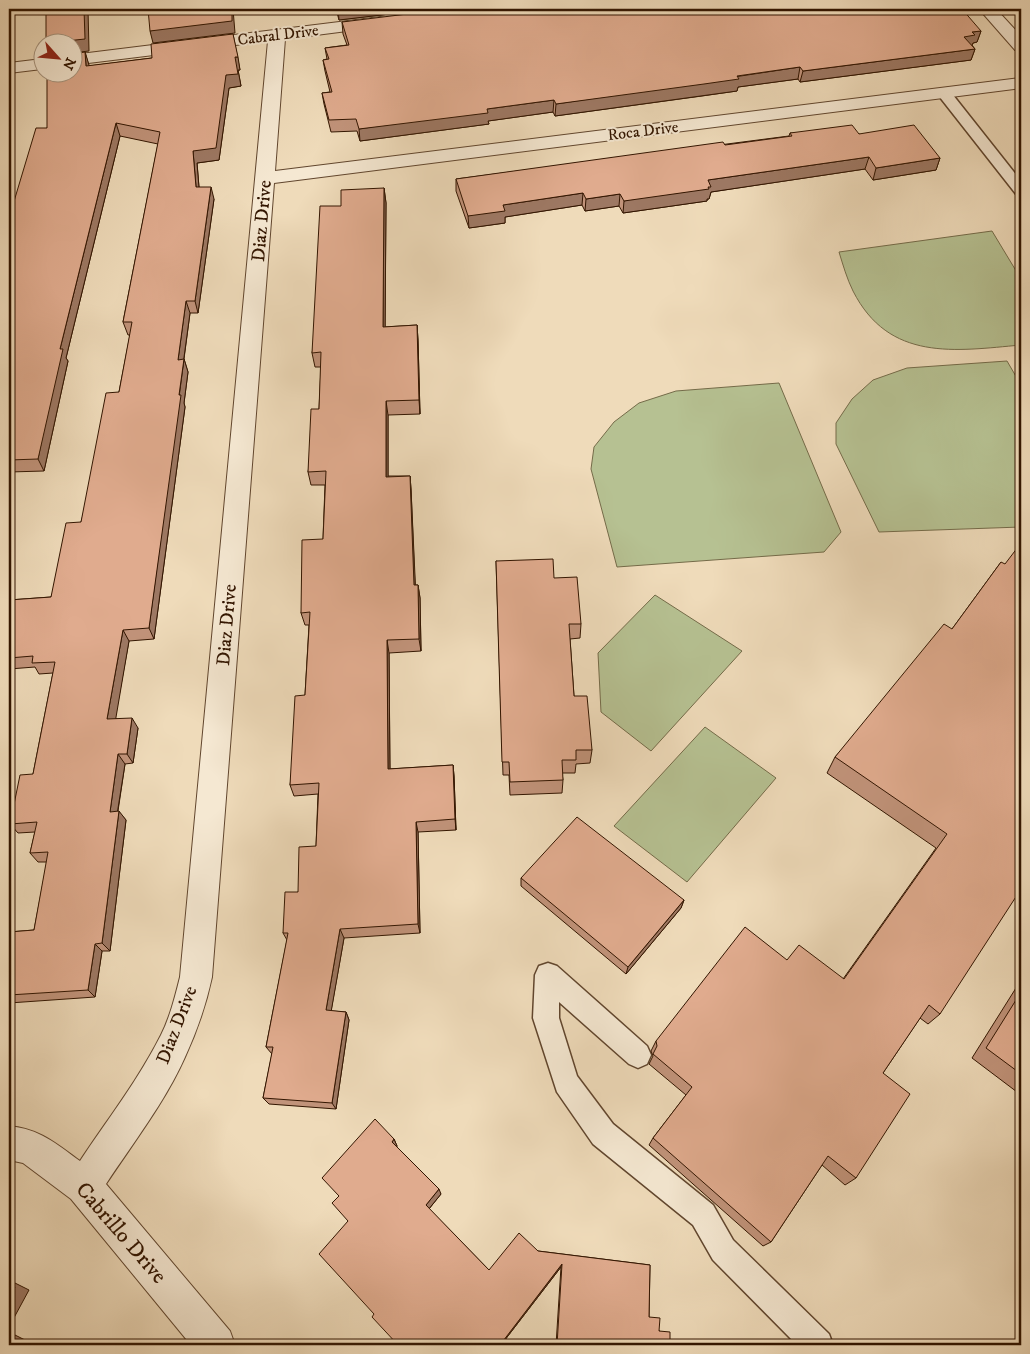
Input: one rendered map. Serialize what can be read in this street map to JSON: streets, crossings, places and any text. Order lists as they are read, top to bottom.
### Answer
{
  "streets": {
    "street": [
      "Cabral Drive",
      "Roca Drive",
      "Diaz Drive",
      "Cabrillo Drive"
    ]
  },
  "crossings": [
    ["Cabral Drive", "Diaz Drive"],
    ["Roca Drive", "Diaz Drive"],
    ["Diaz Drive", "Cabrillo Drive"]
  ],
  "north": "bottom right"
}
